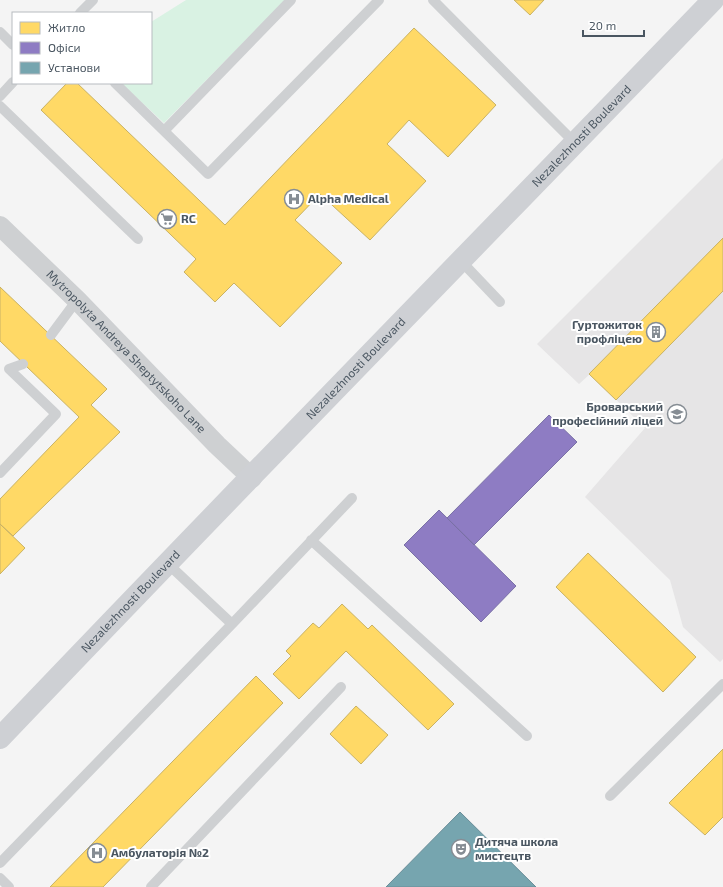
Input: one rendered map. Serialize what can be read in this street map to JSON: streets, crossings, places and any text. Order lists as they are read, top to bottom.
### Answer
{
  "streets": {
    "main road": ["Nezalezhnosti Boulevard"],
    "street": ["Mytropolyta Andreya Sheptytskoho Lane"]
  },
  "crossings": [
    ["Nezalezhnosti Boulevard", "Mytropolyta Andreya Sheptytskoho Lane"]
  ],
  "places": {
    "hospital": ["Alpha Medical", "Амбулаторія №2"],
    "supermarket": ["RC"],
    "building": ["Гуртожиток профліцею"],
    "school or university": ["Броварський професійний ліцей"],
    "theatre": ["Дитяча школа мистецтв"]
  },
  "legend": ["Житло", "Офіси", "Установи"],
  "scale_bar": "20 m"
}
